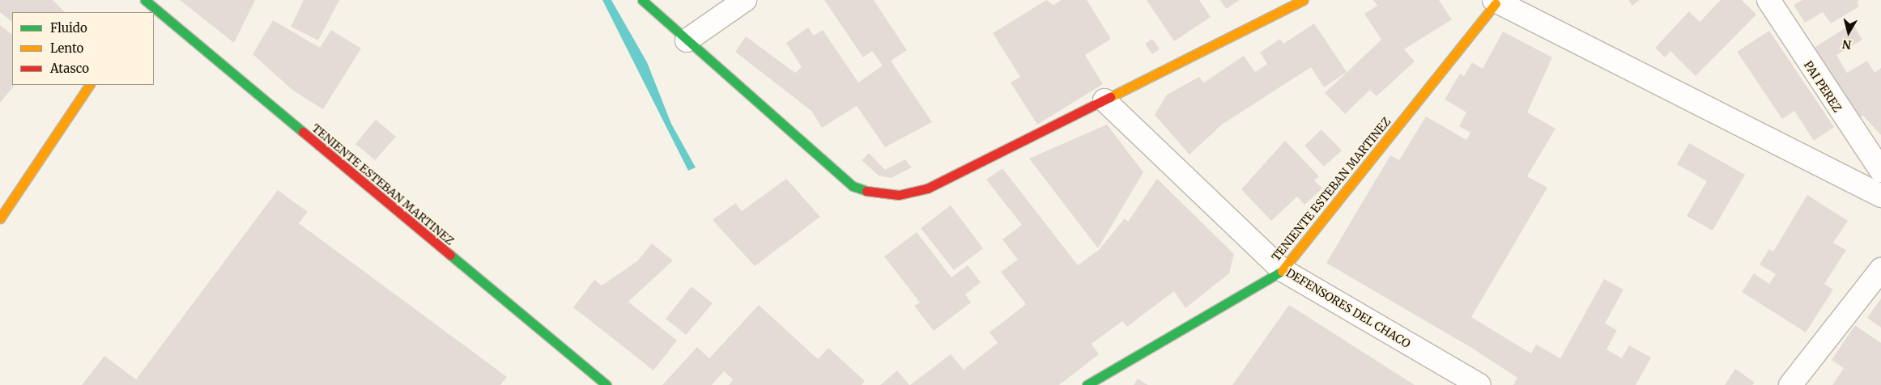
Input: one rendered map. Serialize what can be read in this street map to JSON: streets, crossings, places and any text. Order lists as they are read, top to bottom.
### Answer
{
  "streets": {
    "street": ["PAI PEREZ", "TENIENTE ESTEBAN MARTINEZ", "DEFENSORES DEL CHACO"]
  },
  "crossings": [
    ["TENIENTE ESTEBAN MARTINEZ", "DEFENSORES DEL CHACO"]
  ],
  "legend": ["Fluido", "Lento", "Atasco"],
  "north": "bottom"
}
